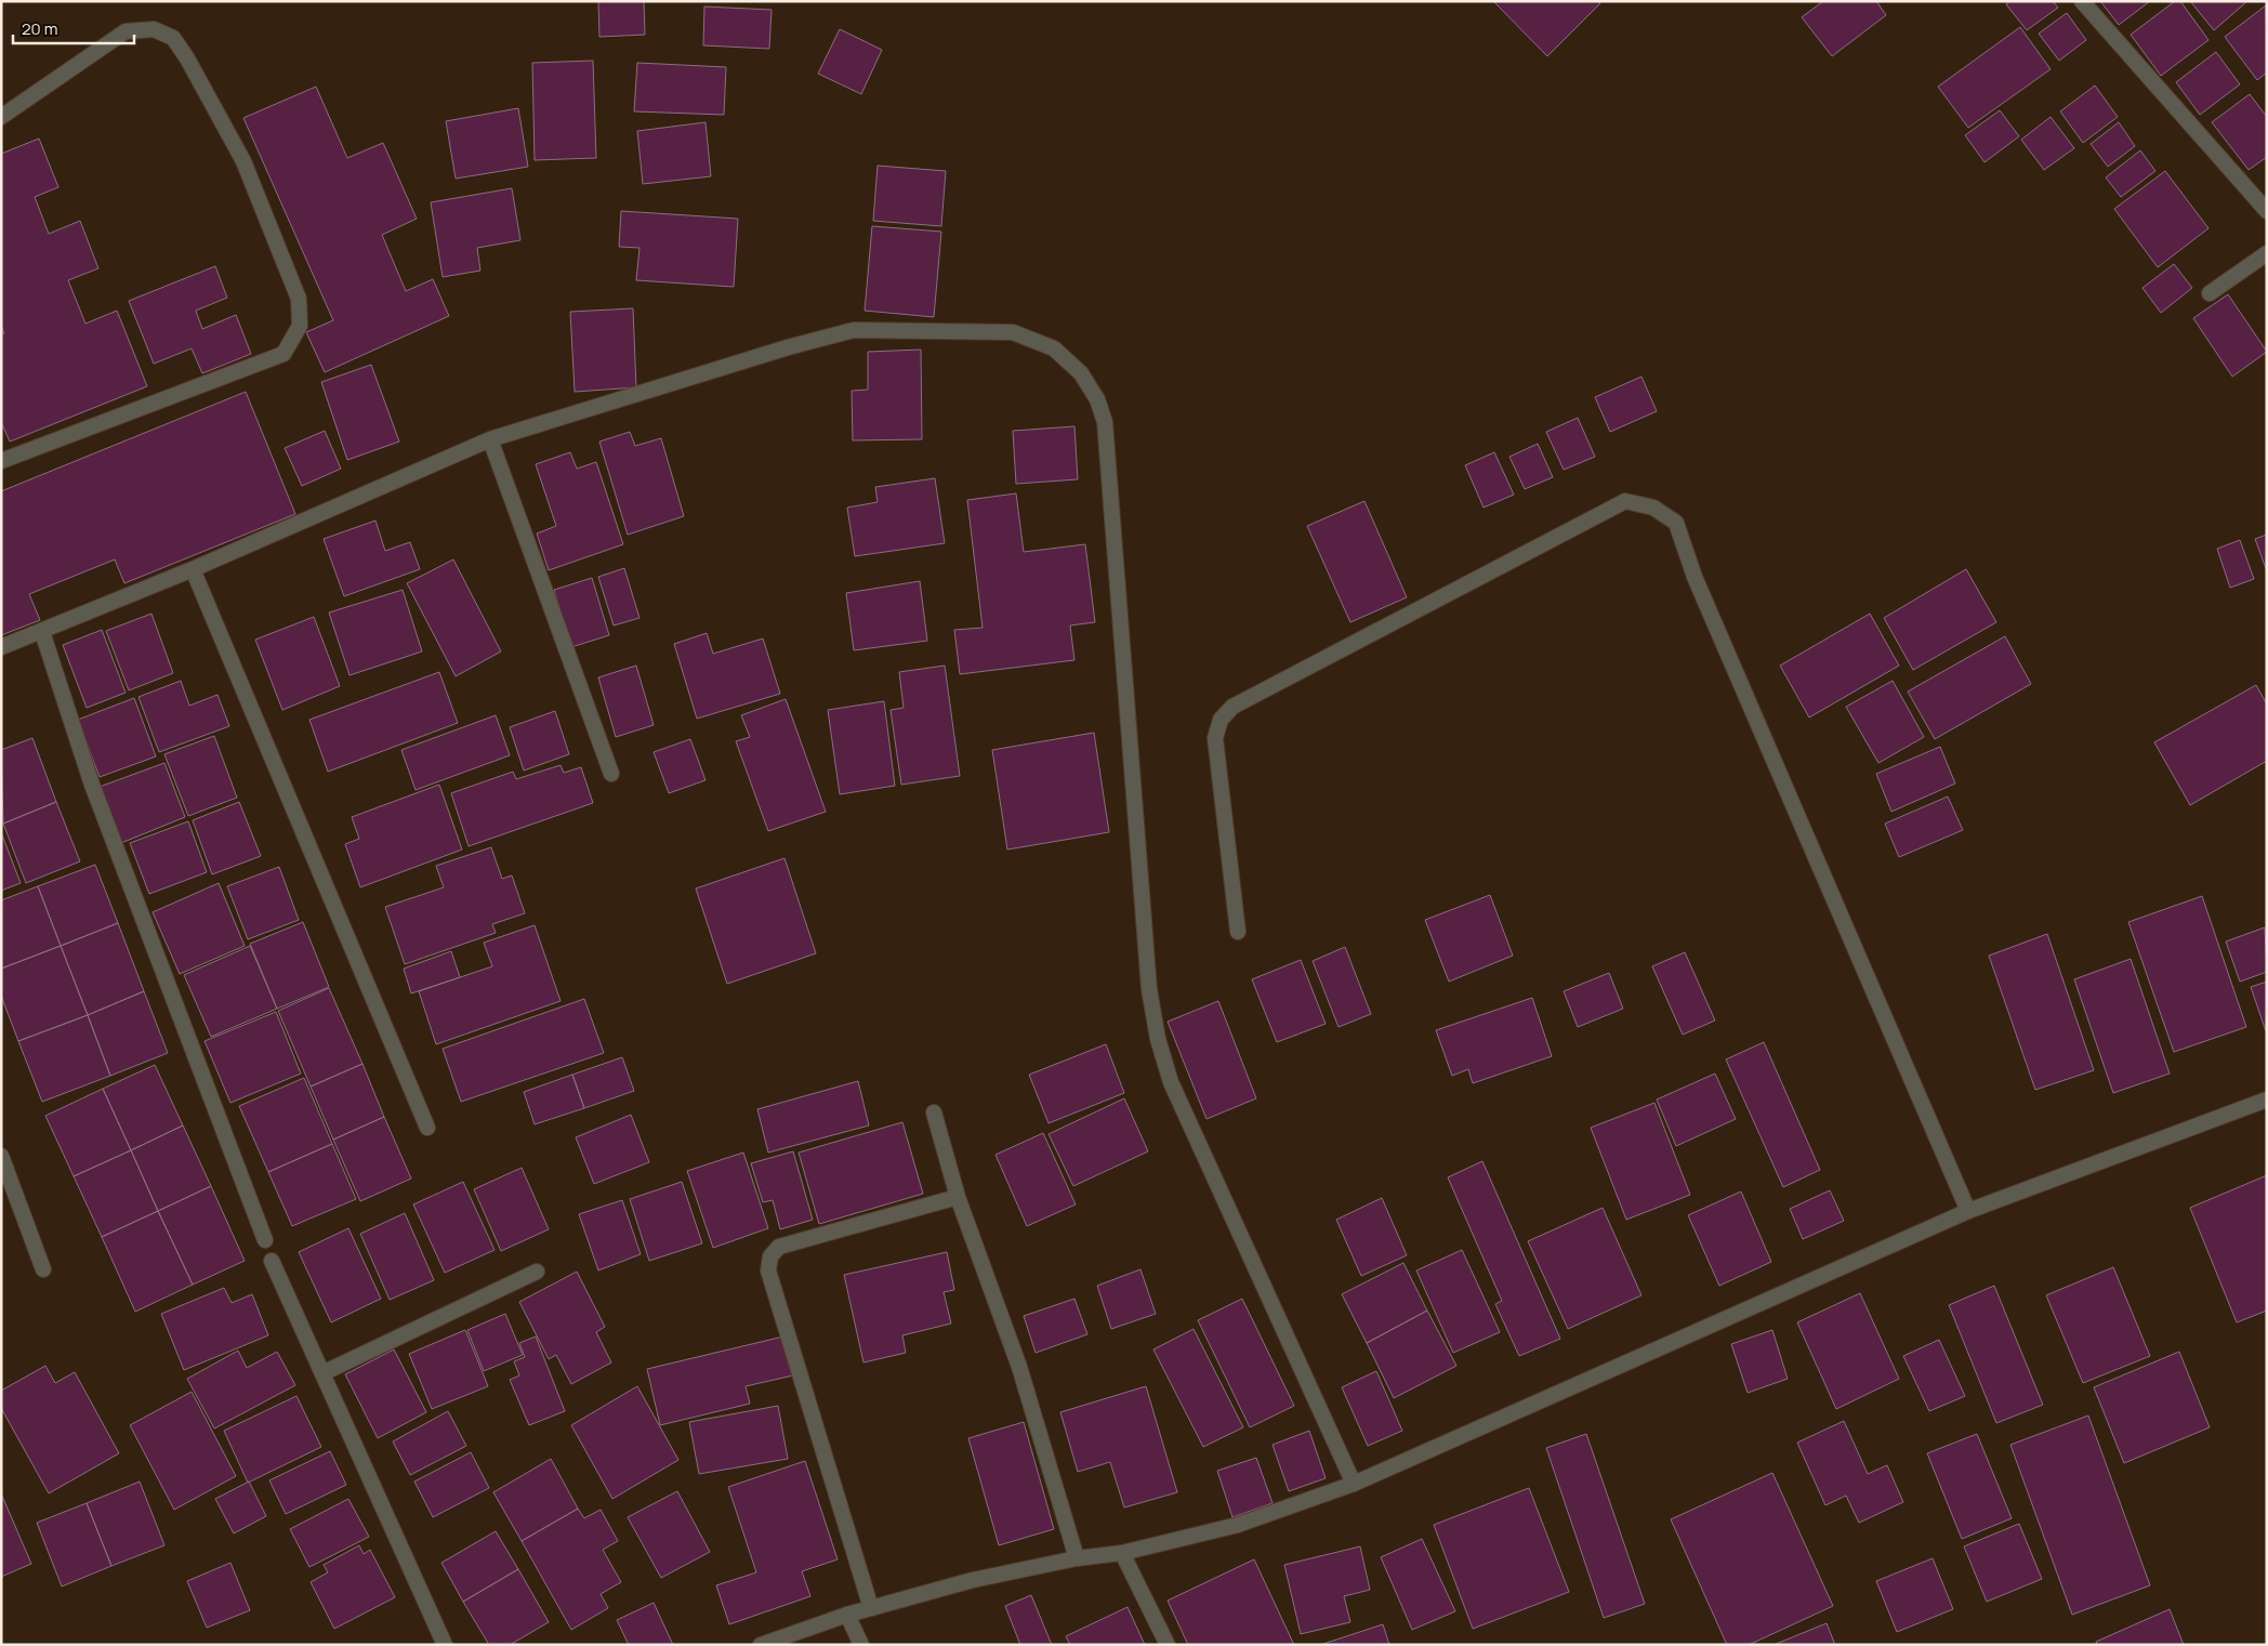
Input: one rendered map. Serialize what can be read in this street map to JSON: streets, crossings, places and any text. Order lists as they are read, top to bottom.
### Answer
{
  "scale_bar": "20 m"
}
